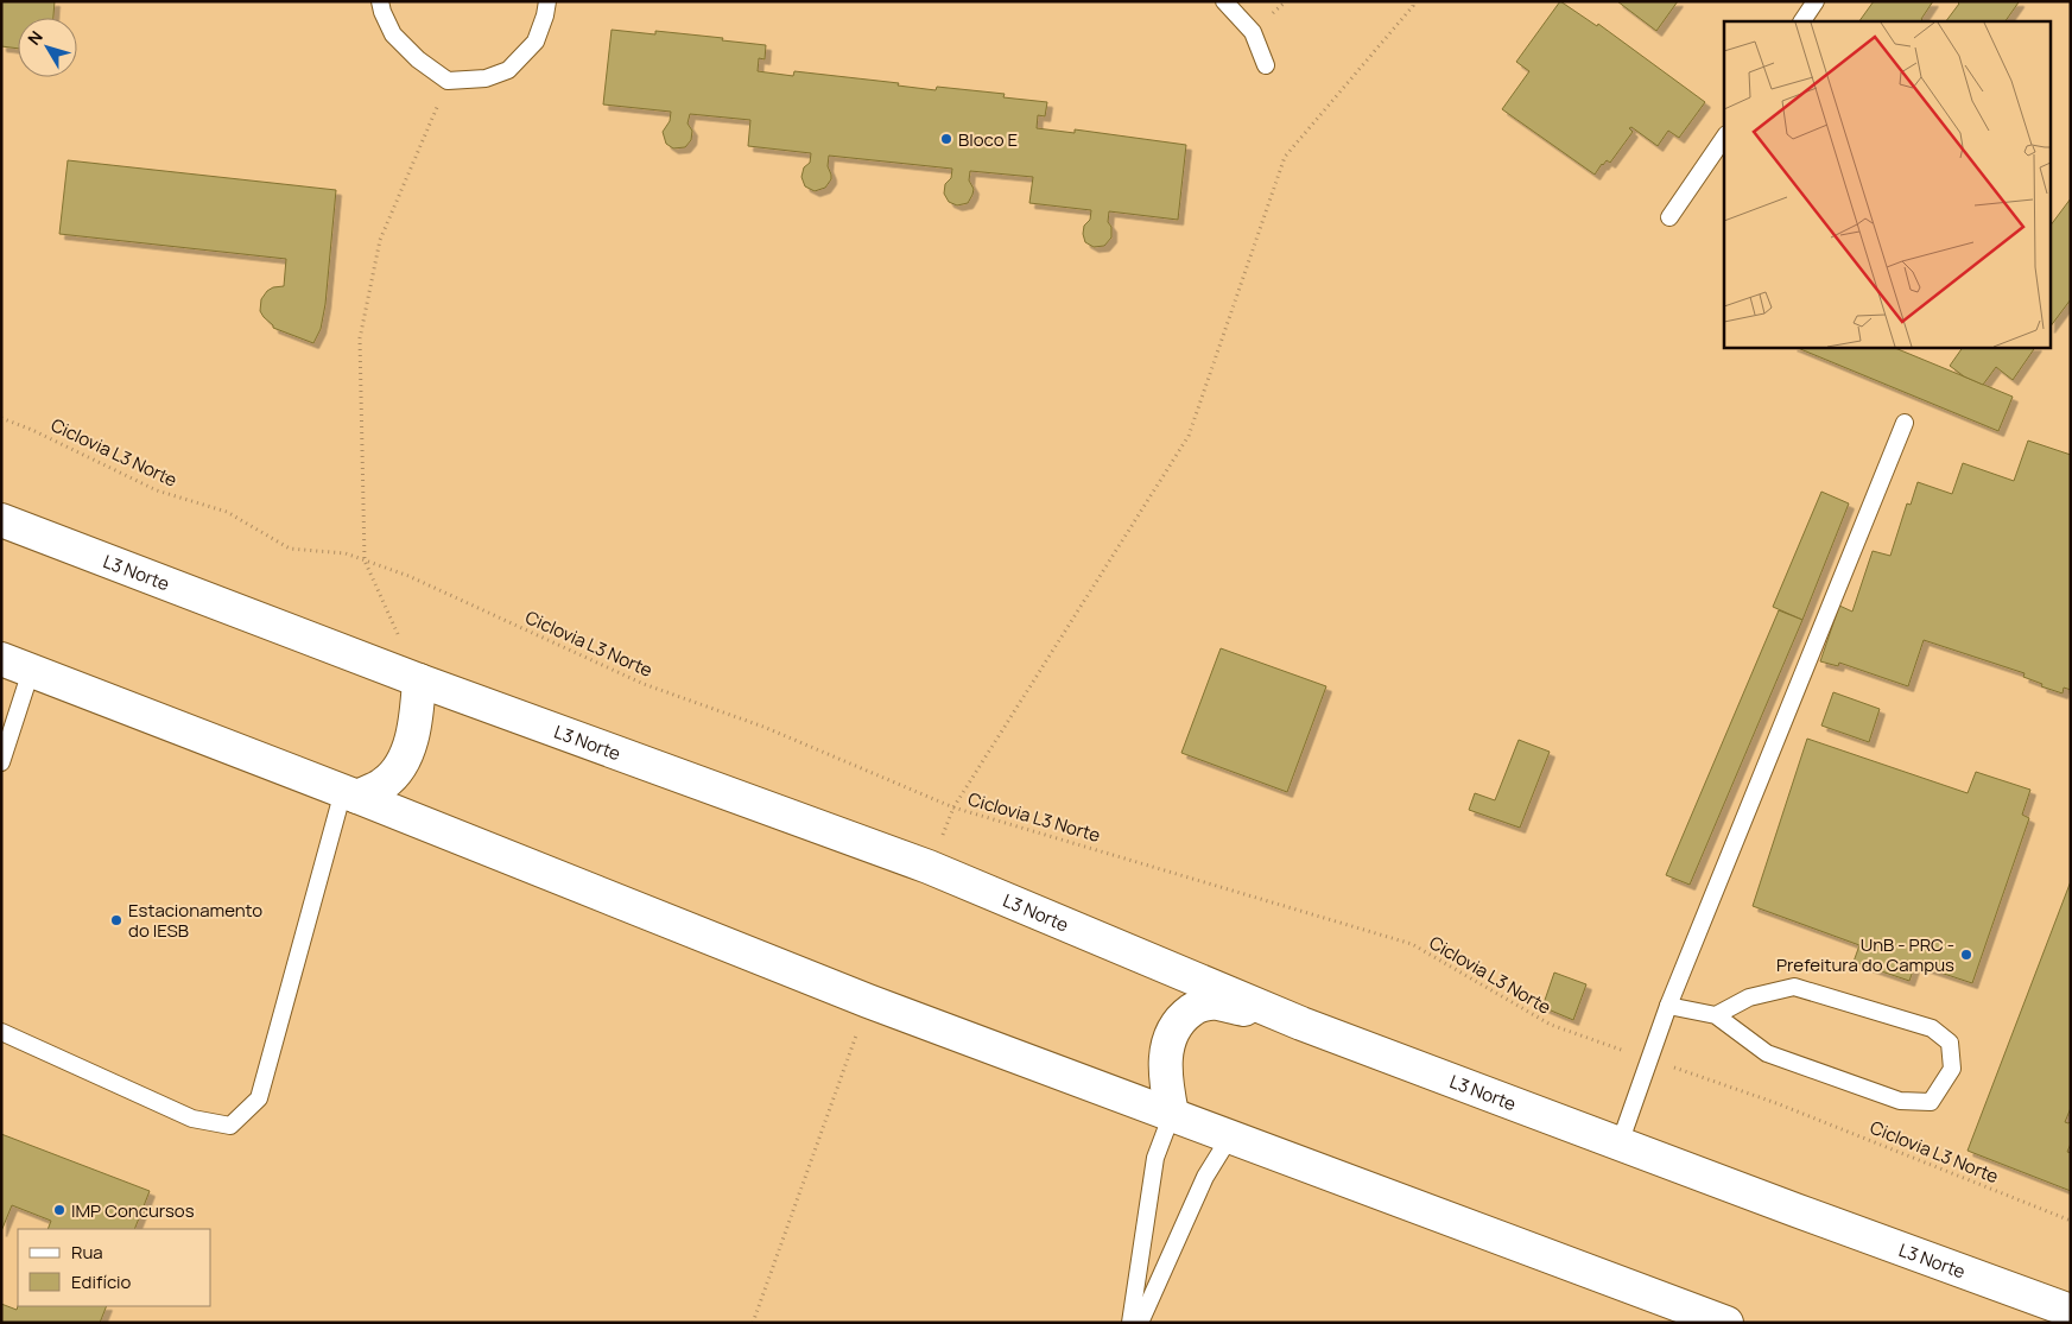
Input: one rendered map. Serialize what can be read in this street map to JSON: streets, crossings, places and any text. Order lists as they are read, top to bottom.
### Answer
{
  "streets": {
    "main road": ["L3 Norte"],
    "path": ["Ciclovia L3 Norte"]
  },
  "places": [
    "Bloco E",
    "Estacionamento do IESB",
    "UnB - PRC - Prefeitura do Campus",
    "IMP Concursos"
  ],
  "legend": ["Rua", "Edifício"],
  "north": "top left"
}
